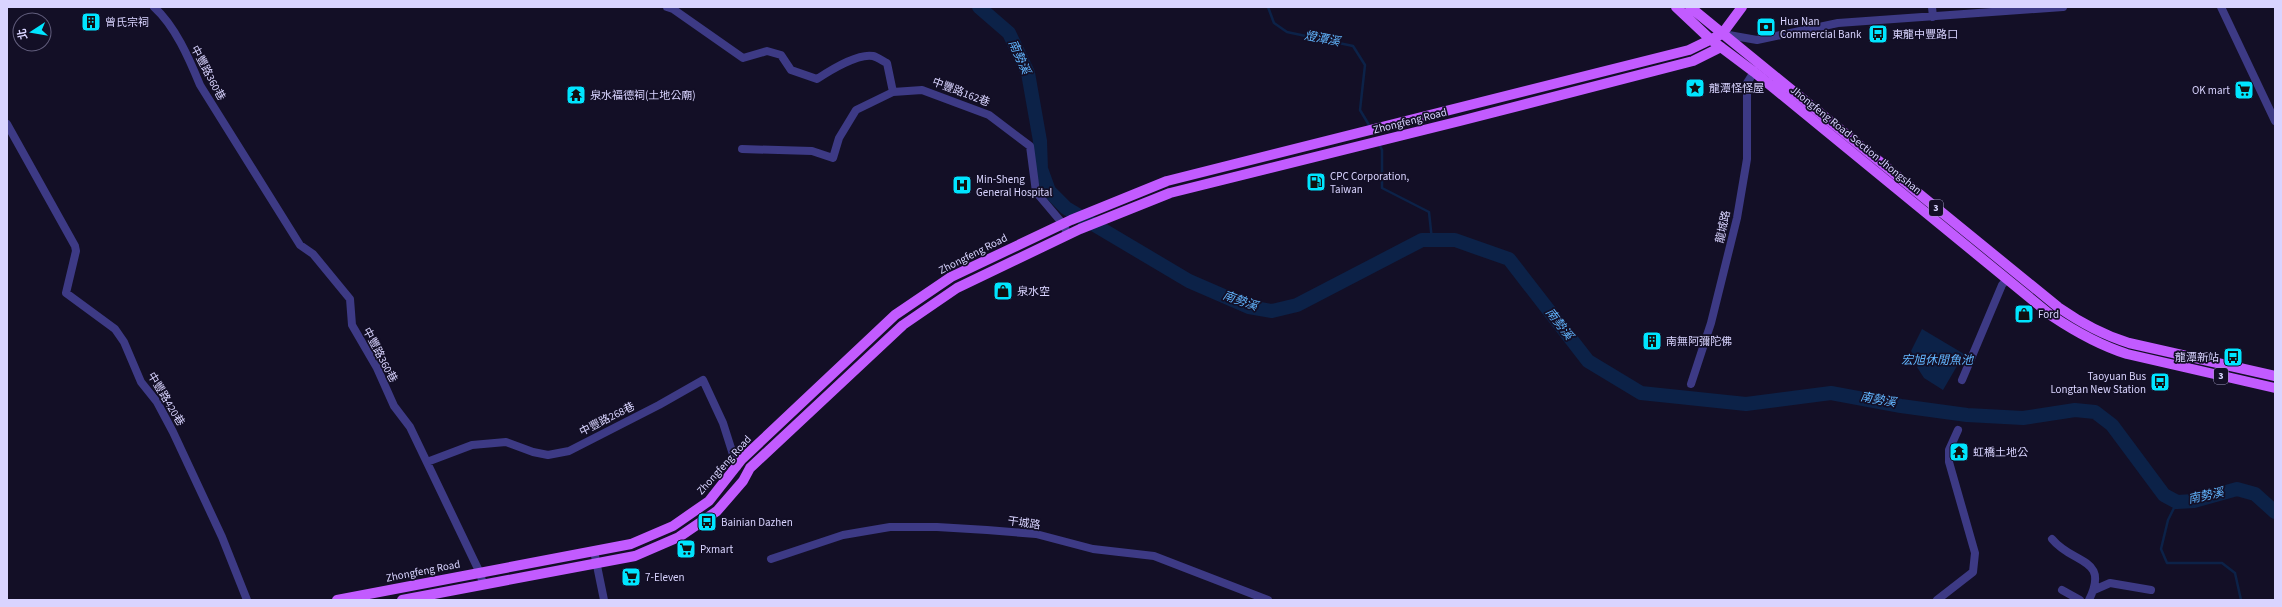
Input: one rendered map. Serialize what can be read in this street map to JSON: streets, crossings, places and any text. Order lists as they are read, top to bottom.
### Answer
{
  "streets": {
    "main road": ["Zhongfeng Road", "Jhongfeng Road Section Jhongshan", "3"],
    "street": [
      "中豐路360巷",
      "中豐路162巷",
      "龍城路",
      "中豐路420巷",
      "中豐路268巷",
      "干城路"
    ]
  },
  "crossings": [
    ["中豐路360巷", "Zhongfeng Road"],
    ["中豐路360巷", "中豐路268巷"],
    ["中豐路162巷", "Zhongfeng Road"],
    ["Zhongfeng Road", "Jhongfeng Road Section Jhongshan"],
    ["Zhongfeng Road", "3"],
    ["Zhongfeng Road", "中豐路268巷"],
    ["Jhongfeng Road Section Jhongshan", "3"],
    ["Jhongfeng Road Section Jhongshan", "龍城路"]
  ],
  "water": ["燈潭溪", "南勢溪", "宏旭休閒魚池"],
  "places": {
    "building": ["曾氏宗祠", "南無阿彌陀佛"],
    "bank": ["Hua Nan Commercial Bank"],
    "bus stop": [
      "東龍中豐路口",
      "龍潭新站",
      "Taoyuan Bus Longtan New Station",
      "Bainian Dazhen"
    ],
    "place": ["龍潭怪怪屋"],
    "supermarket": ["OK mart", "Pxmart", "7-Eleven"],
    "temple": ["泉水福德祠(土地公廟)", "虹橋土地公"],
    "fuel station": ["CPC Corporation, Taiwan"],
    "hospital": ["Min-Sheng General Hospital"],
    "shop": ["泉水空", "Ford"]
  },
  "north": "left"
}
